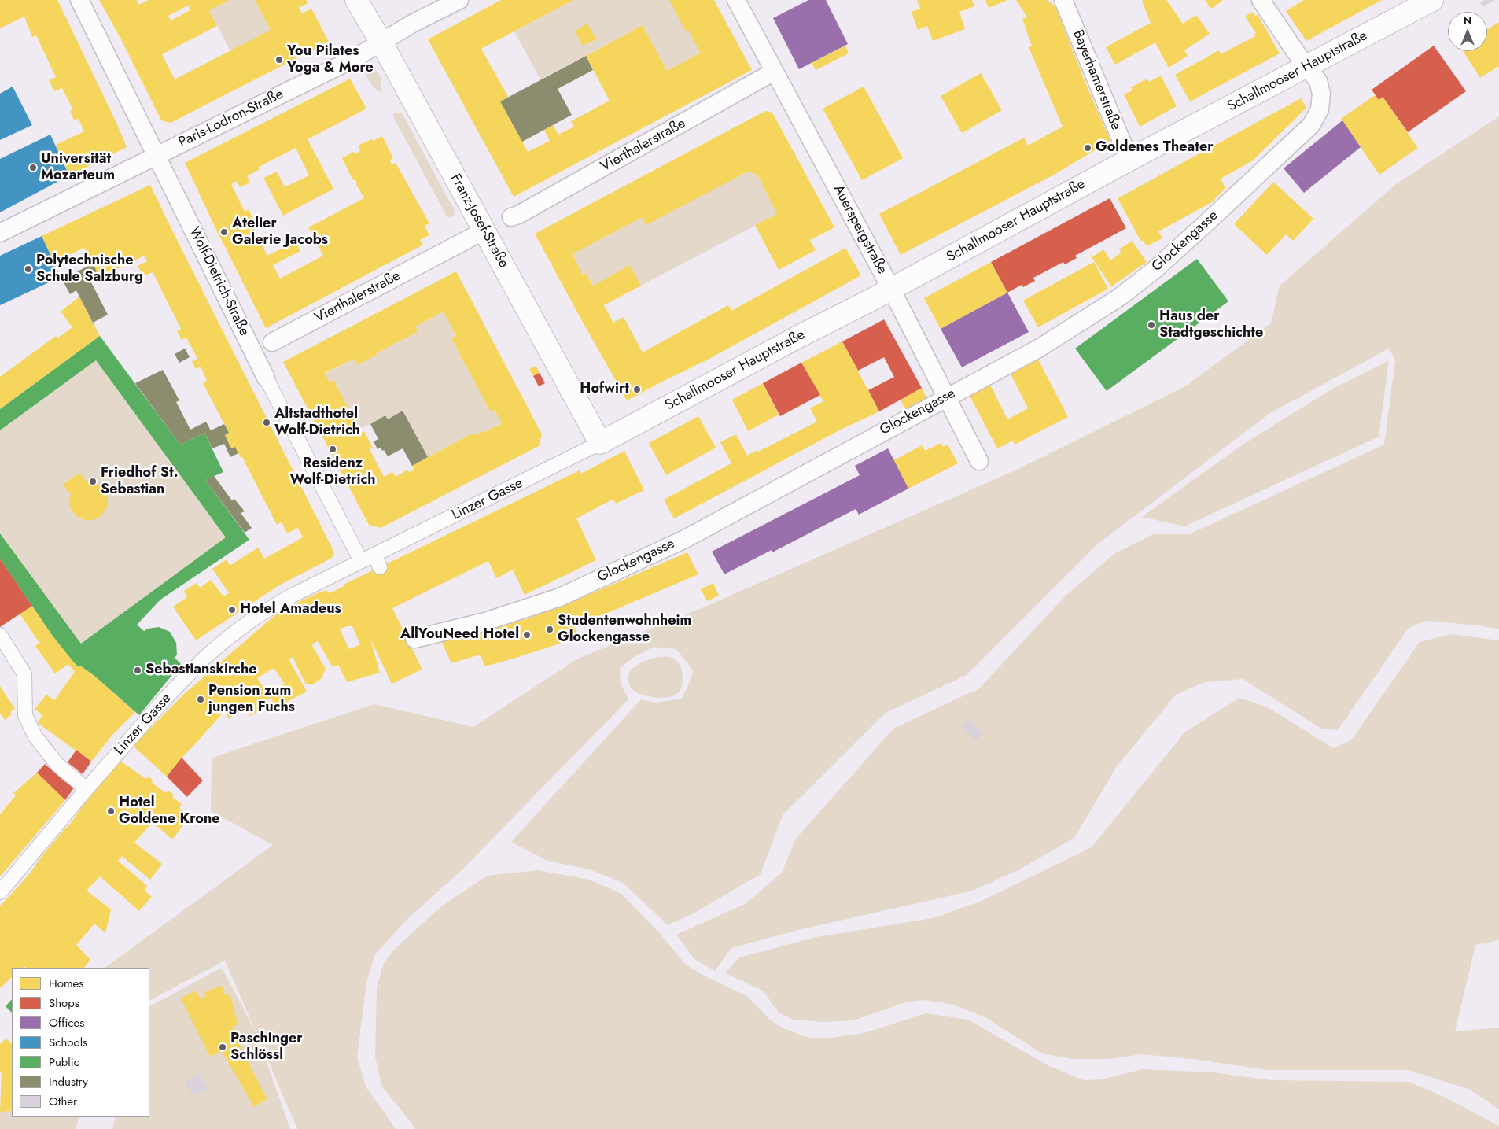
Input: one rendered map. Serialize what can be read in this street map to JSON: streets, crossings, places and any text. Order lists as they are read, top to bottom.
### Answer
{
  "streets": {
    "street": [
      "Schallmooser Hauptstraße",
      "Bayerhamerstraße",
      "Paris-Lodron-Straße",
      "Vierthalerstraße",
      "Franz-Josef-Straße",
      "Auerspergstraße",
      "Glockengasse",
      "Wolf-Dietrich-Straße",
      "Linzer Gasse"
    ]
  },
  "crossings": [
    ["Schallmooser Hauptstraße", "Bayerhamerstraße"],
    ["Schallmooser Hauptstraße", "Franz-Josef-Straße"],
    ["Schallmooser Hauptstraße", "Auerspergstraße"],
    ["Schallmooser Hauptstraße", "Glockengasse"],
    ["Schallmooser Hauptstraße", "Linzer Gasse"],
    ["Paris-Lodron-Straße", "Franz-Josef-Straße"],
    ["Paris-Lodron-Straße", "Wolf-Dietrich-Straße"],
    ["Vierthalerstraße", "Franz-Josef-Straße"],
    ["Vierthalerstraße", "Auerspergstraße"],
    ["Franz-Josef-Straße", "Linzer Gasse"],
    ["Auerspergstraße", "Glockengasse"],
    ["Wolf-Dietrich-Straße", "Linzer Gasse"]
  ],
  "places": [
    "You Pilates Yoga & More",
    "Goldenes Theater",
    "Universität Mozarteum",
    "Atelier Galerie Jacobs",
    "Polytechnische Schule Salzburg",
    "Haus der Stadtgeschichte",
    "Hofwirt",
    "Altstadthotel Wolf-Dietrich",
    "Residenz Wolf-Dietrich",
    "Friedhof St. Sebastian",
    "Hotel Amadeus",
    "Studentenwohnheim Glockengasse",
    "AllYouNeed Hotel",
    "Sebastianskirche",
    "Pension zum jungen Fuchs",
    "Hotel Goldene Krone",
    "Paschinger Schlössl"
  ],
  "legend": [
    "Homes",
    "Shops",
    "Offices",
    "Schools",
    "Public",
    "Industry",
    "Other"
  ],
  "north": "top"
}
